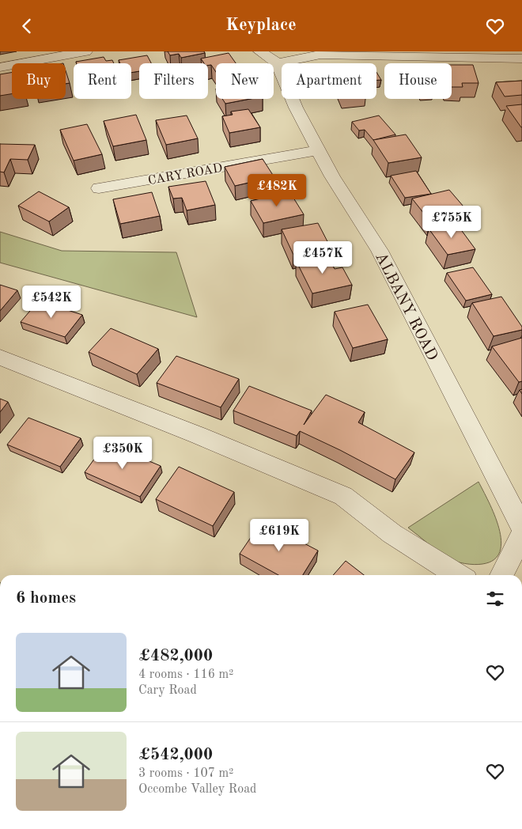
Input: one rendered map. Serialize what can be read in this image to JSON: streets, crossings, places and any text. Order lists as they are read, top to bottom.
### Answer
{
  "streets": {
    "street": ["CARY ROAD", "ALBANY ROAD"]
  },
  "crossings": [
    ["CARY ROAD", "ALBANY ROAD"]
  ],
  "page": {
    "header": "Keyplace",
    "chip": [
      "Buy",
      "Rent",
      "Filters",
      "New",
      "Apartment",
      "House"
    ],
    "price": [
      "£482K",
      "£755K",
      "£457K",
      "£542K",
      "£350K",
      "£619K"
    ],
    "heading": "6 homes",
    "list": [
      {
        "name": "£482,000",
        "note": "4 rooms · 116 m² · Cary Road"
      },
      {
        "name": "£542,000",
        "note": "3 rooms · 107 m² · Occombe Valley Road"
      }
    ]
  }
}
